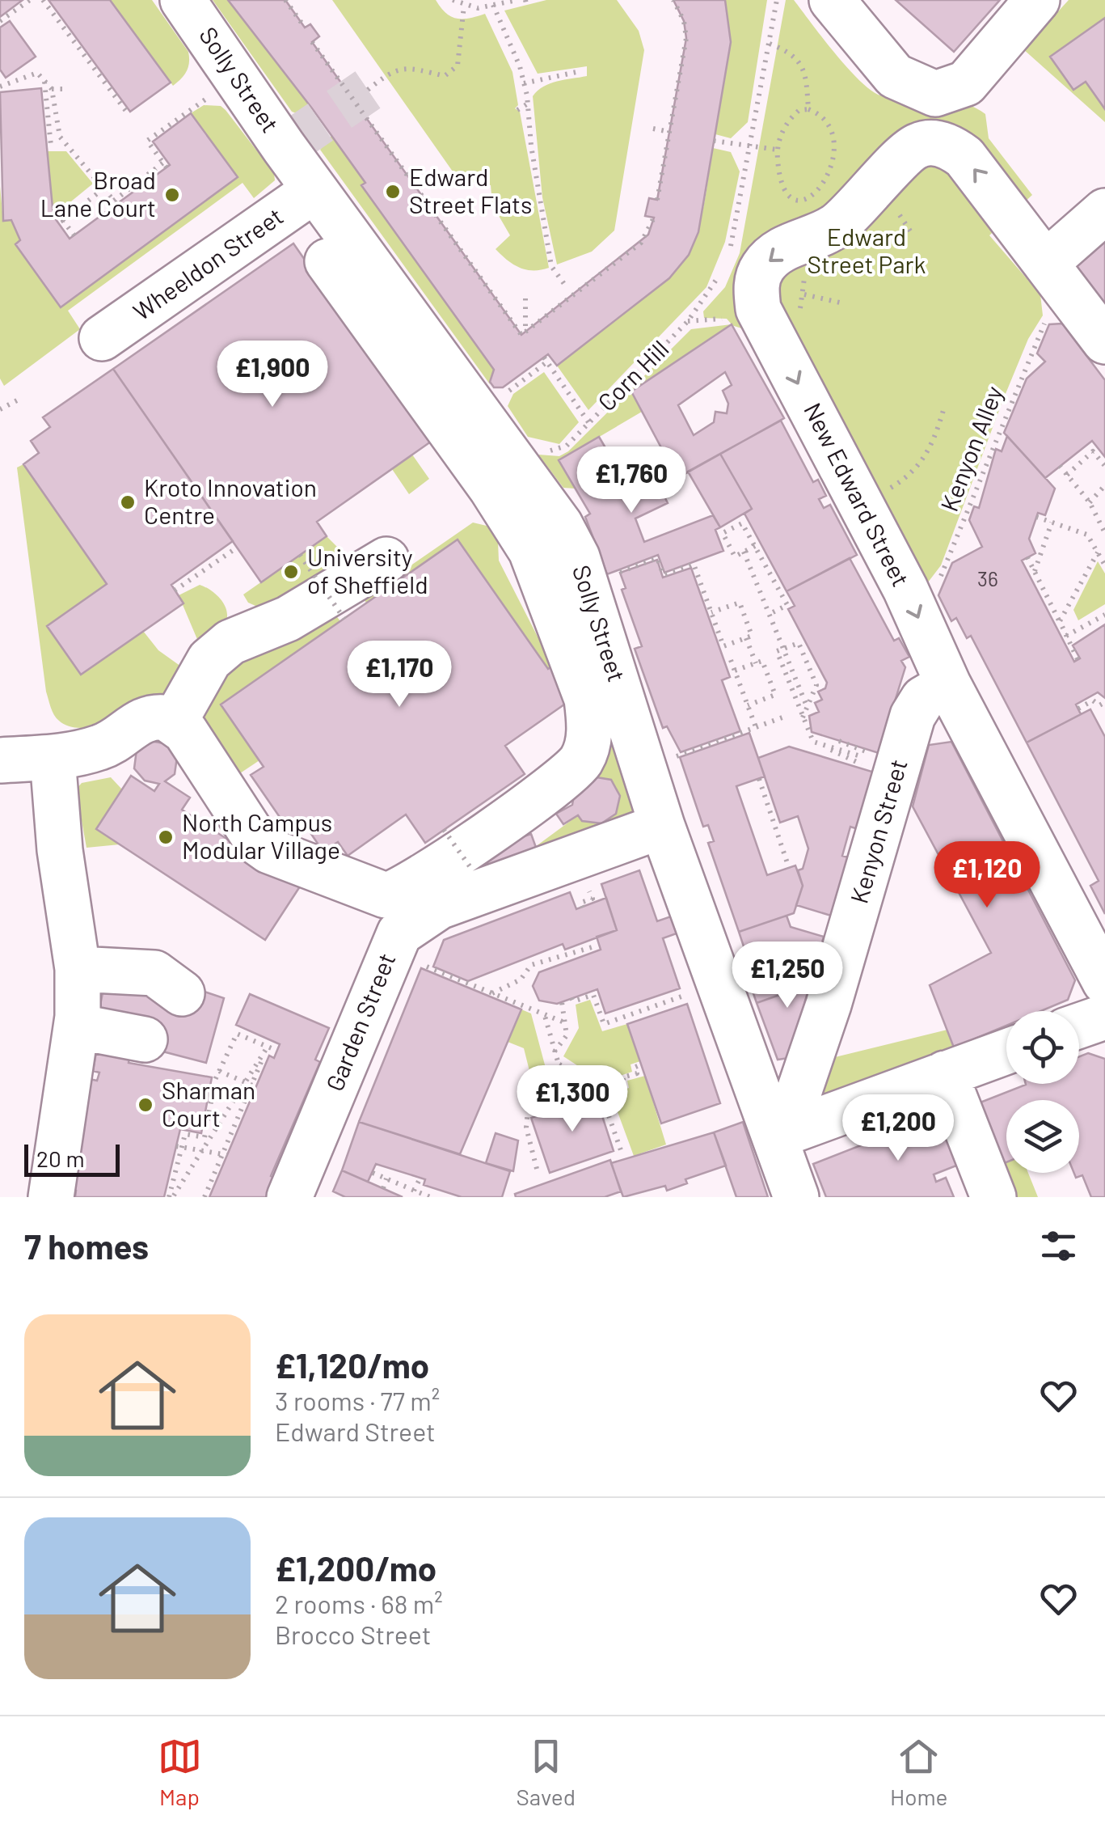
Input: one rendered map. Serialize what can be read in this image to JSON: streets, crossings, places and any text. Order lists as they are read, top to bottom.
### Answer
{
  "streets": {
    "street": [
      "Solly Street",
      "Wheeldon Street",
      "New Edward Street",
      "Kenyon Street",
      "Garden Street"
    ],
    "path": ["Corn Hill", "Kenyon Alley"]
  },
  "crossings": [
    ["Solly Street", "Wheeldon Street"],
    ["Solly Street", "Corn Hill"],
    ["Solly Street", "Kenyon Street"],
    ["Solly Street", "Garden Street"],
    ["Kenyon Alley", "New Edward Street"],
    ["New Edward Street", "Kenyon Street"]
  ],
  "parks": ["Edward Street Park"],
  "places": [
    "Edward Street Flats",
    "Broad Lane Court",
    "Kroto Innovation Centre",
    "University of Sheffield",
    "North Campus Modular Village",
    "Sharman Court"
  ],
  "house_numbers": ["36"],
  "scale_bar": "20 m",
  "page": {
    "price": [
      "£1,900",
      "£1,760",
      "£1,170",
      "£1,120",
      "£1,250",
      "£1,300",
      "£1,200"
    ],
    "scale": "20 m",
    "heading": "7 homes",
    "list": [
      {
        "name": "£1,120/mo",
        "note": "3 rooms · 77 m² · Edward Street"
      },
      {
        "name": "£1,200/mo",
        "note": "2 rooms · 68 m² · Brocco Street"
      }
    ],
    "tabs": ["Map", "Saved", "Home"]
  }
}
